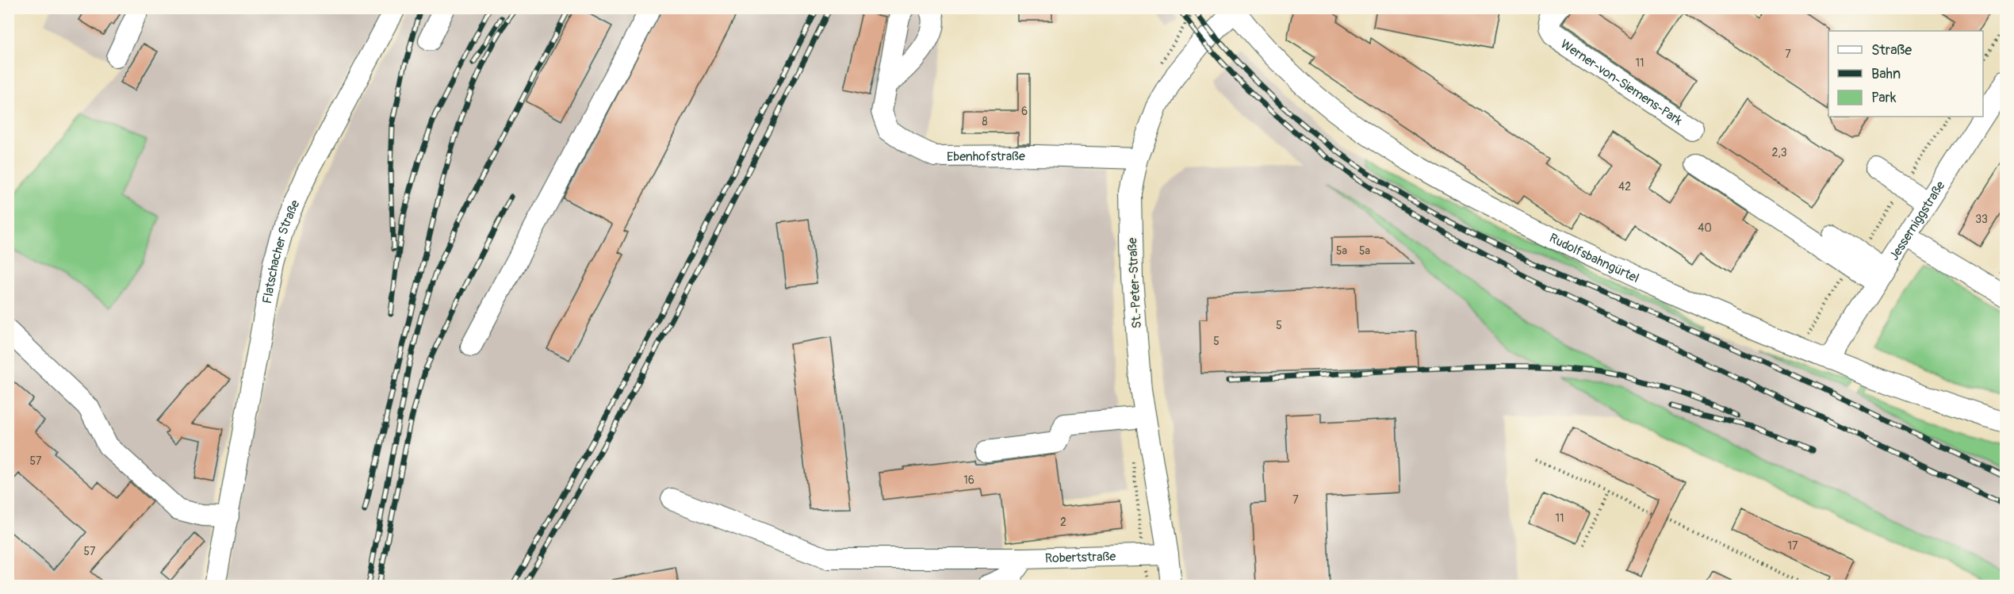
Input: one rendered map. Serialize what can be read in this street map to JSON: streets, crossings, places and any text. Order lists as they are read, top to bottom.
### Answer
{
  "streets": {
    "street": [
      "Werner-von-Siemens-Park",
      "Ebenhofstraße",
      "Jesserniggstraße",
      "Flatschacher Straße",
      "Rudolfsbahngürtel",
      "St.-Peter-Straße",
      "Robertstraße"
    ]
  },
  "crossings": [
    ["Ebenhofstraße", "St.-Peter-Straße"],
    ["Jesserniggstraße", "Rudolfsbahngürtel"],
    ["Rudolfsbahngürtel", "St.-Peter-Straße"],
    ["St.-Peter-Straße", "Robertstraße"]
  ],
  "house_numbers": [
    "7",
    "11",
    "6",
    "8",
    "2,3",
    "42",
    "33",
    "40",
    "5a",
    "5a",
    "5",
    "5",
    "57",
    "16",
    "7",
    "11",
    "2",
    "17",
    "57"
  ],
  "legend": ["Straße", "Bahn", "Park"]
}
